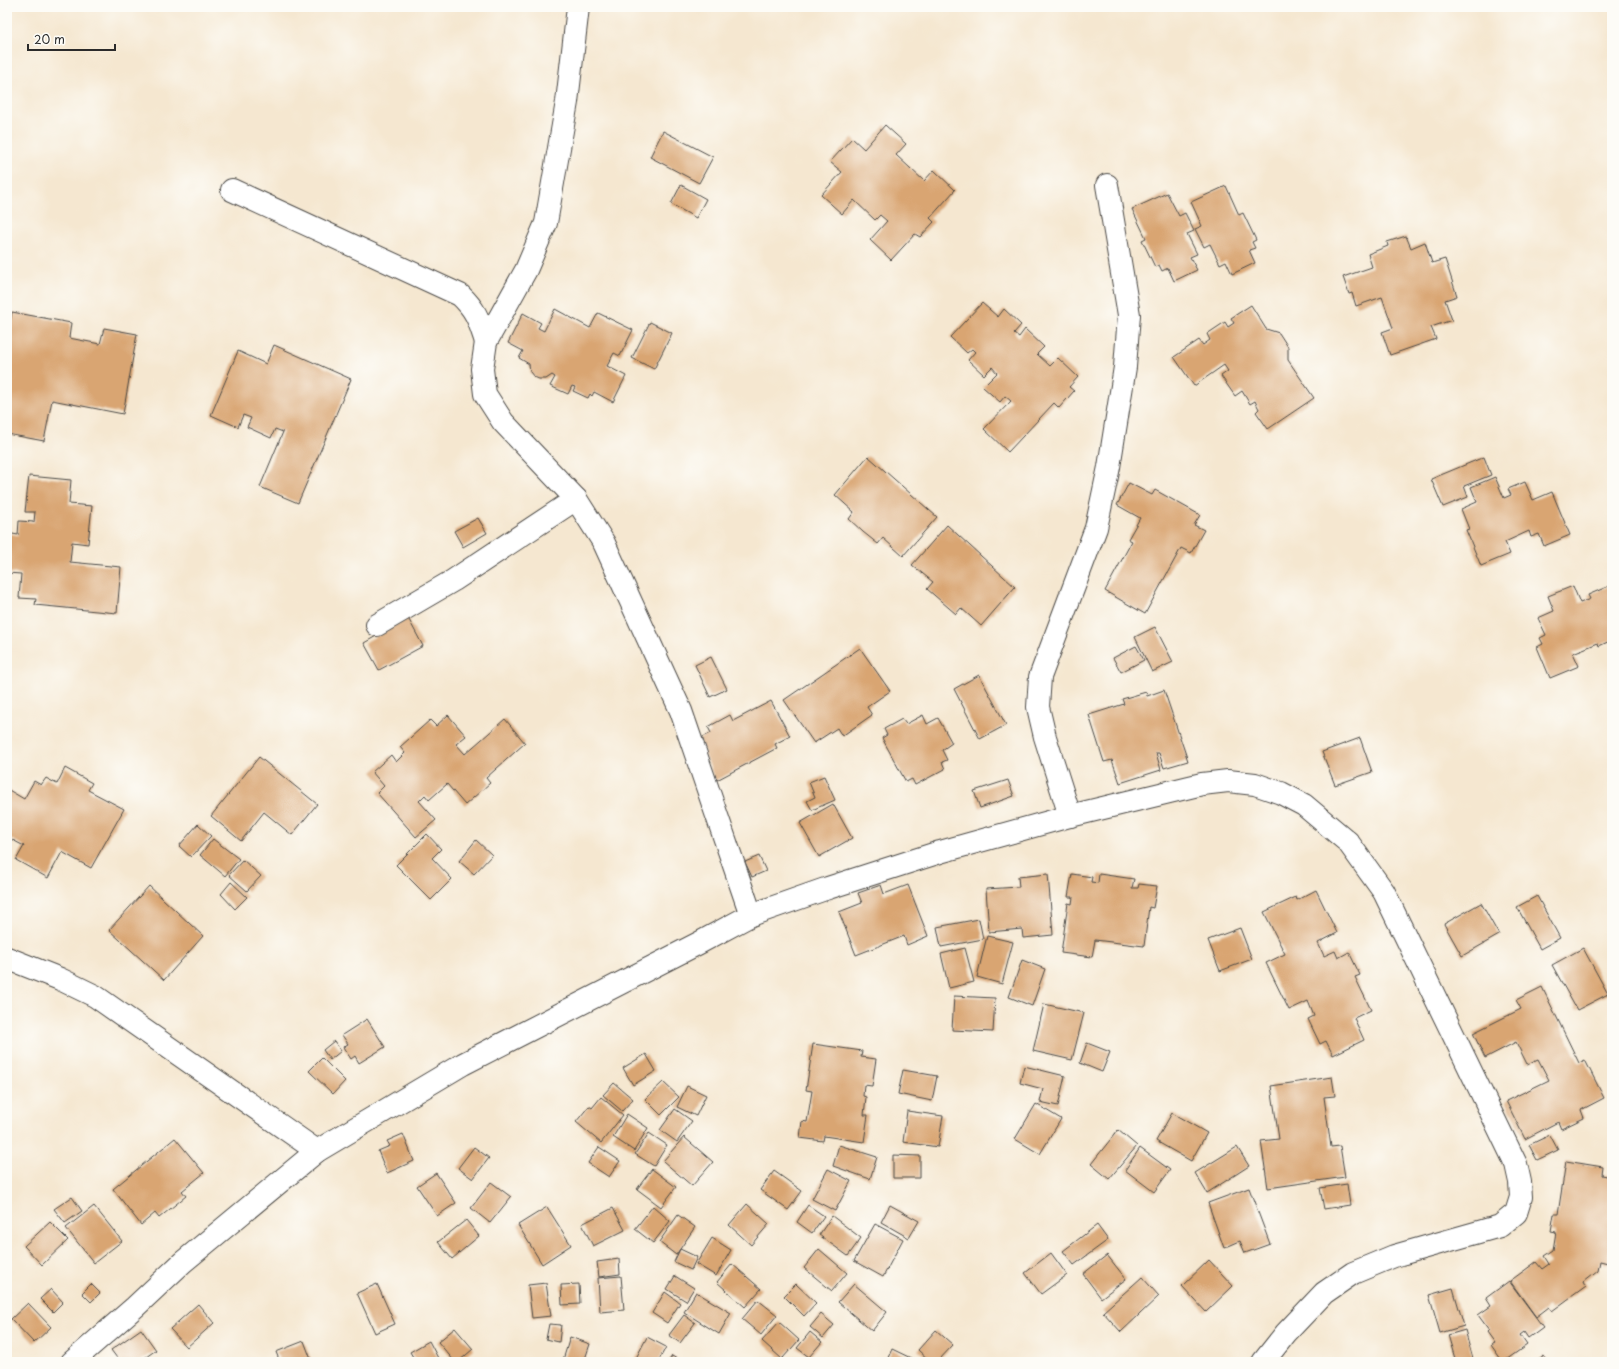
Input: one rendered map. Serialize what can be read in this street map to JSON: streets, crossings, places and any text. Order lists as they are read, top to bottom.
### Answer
{
  "scale_bar": "20 m"
}
